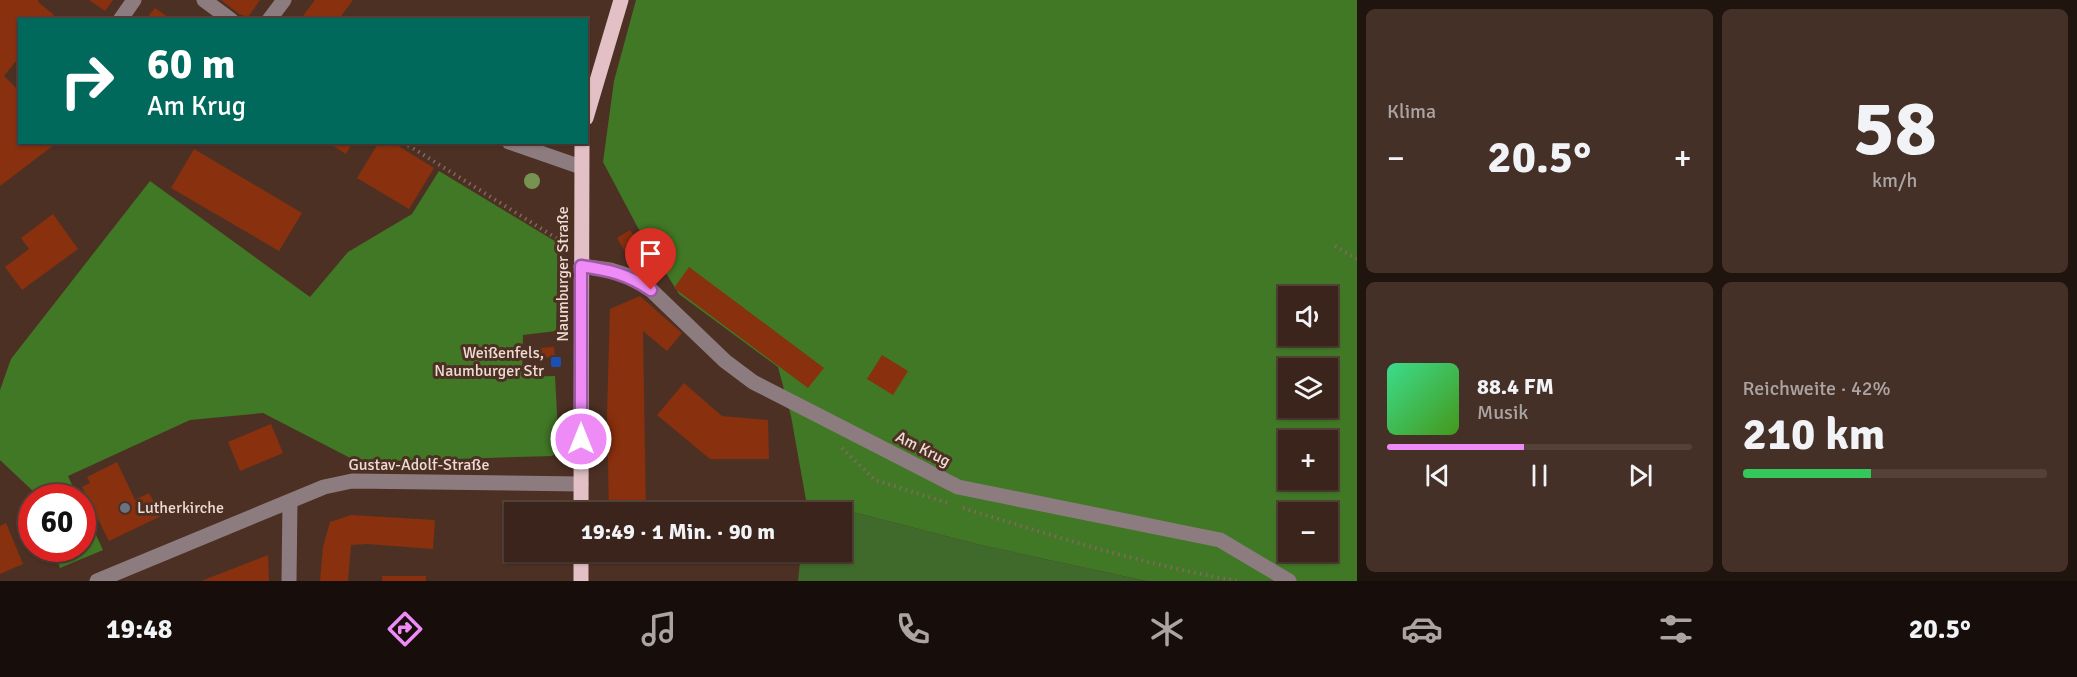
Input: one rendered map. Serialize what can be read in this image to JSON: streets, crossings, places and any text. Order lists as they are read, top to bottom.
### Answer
{
  "streets": {
    "main road": ["Naumburger Straße"],
    "street": ["Am Krug", "Gustav-Adolf-Straße"]
  },
  "crossings": [
    ["Naumburger Straße", "Am Krug"],
    ["Naumburger Straße", "Gustav-Adolf-Straße"]
  ],
  "places": {
    "transit": ["Weißenfels, Naumburger Str"],
    "other": ["Lutherkirche"]
  },
  "page": {
    "tile": [
      "Klima",
      ["58", "km/h"],
      ["Reichweite · 42%", "210 km"]
    ],
    "turn": ["60 m", "Am Krug"],
    "heat": ["−", "20.5°", "+"],
    "map_buttons": ["+", "−"],
    "song": ["88.4 FM", "Musik"],
    "limit": "60",
    "trip": "19:49 · 1 Min. · 90 m",
    "tabs": ["19:48", "20.5°"]
  }
}
